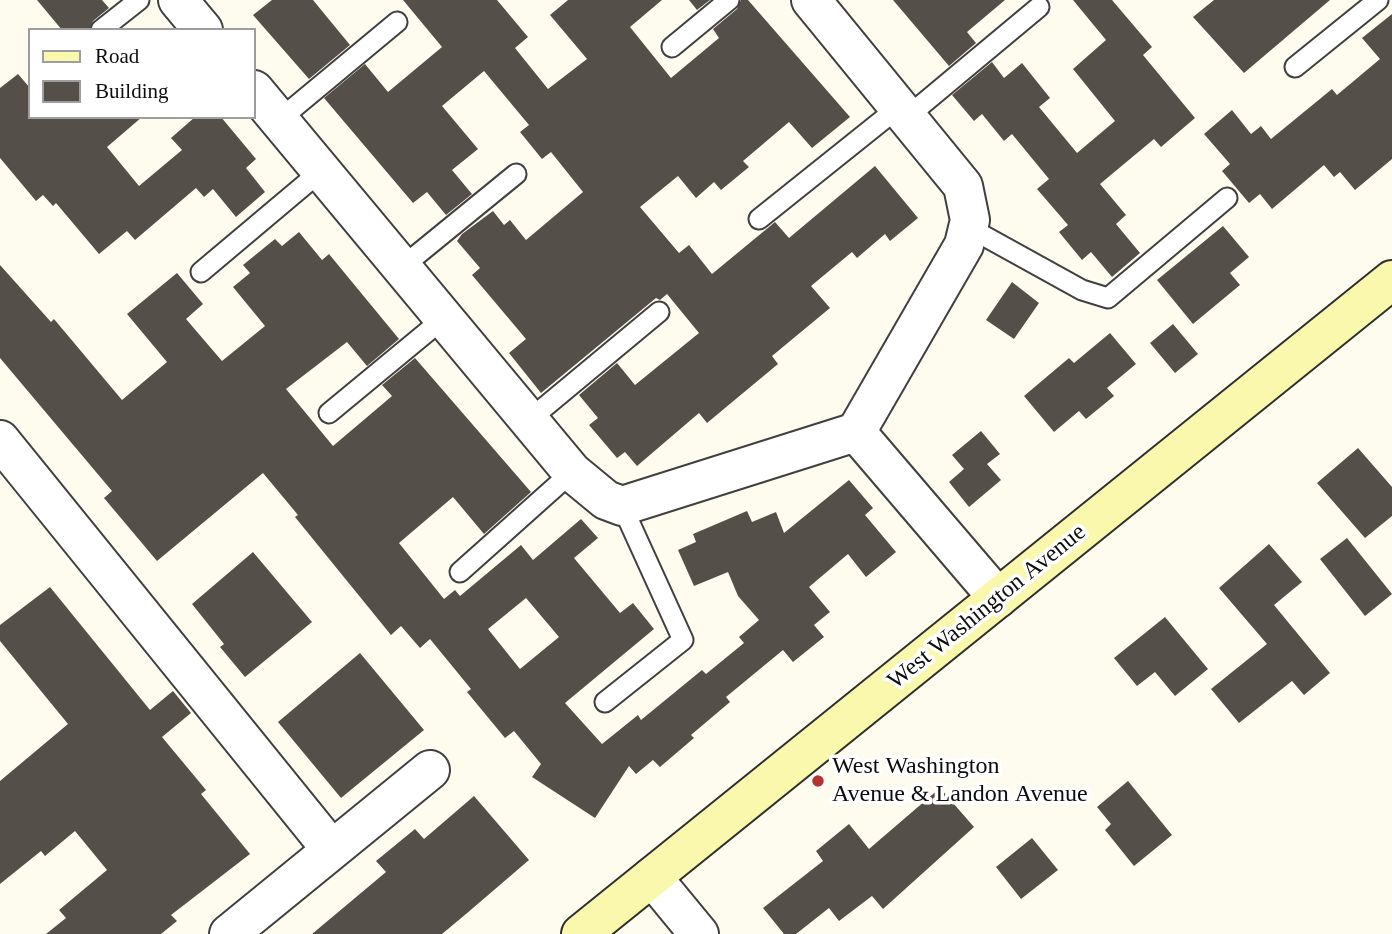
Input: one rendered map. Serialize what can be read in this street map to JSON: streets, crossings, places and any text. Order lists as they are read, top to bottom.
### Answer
{
  "streets": {
    "main road": ["West Washington Avenue"]
  },
  "places": ["West Washington Avenue & Landon Avenue"],
  "legend": ["Road", "Building"]
}
